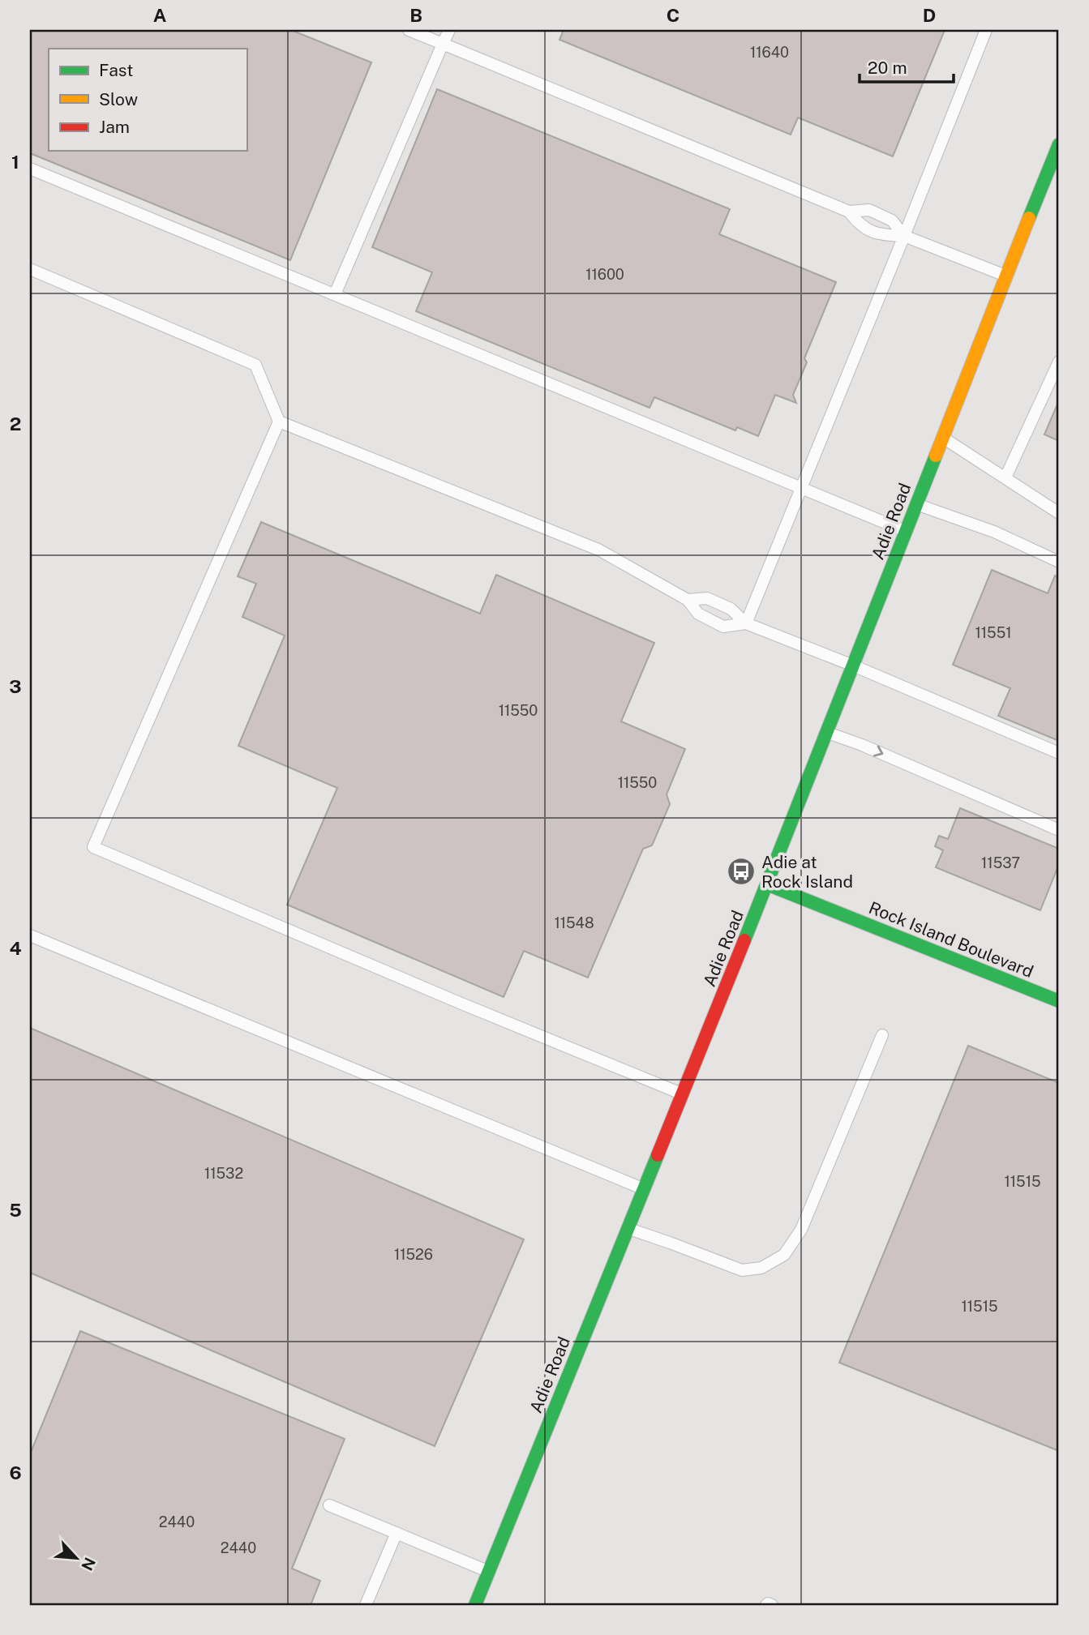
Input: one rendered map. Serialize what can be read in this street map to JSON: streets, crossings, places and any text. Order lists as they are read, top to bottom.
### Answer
{
  "streets": {
    "street": ["Adie Road", "Rock Island Boulevard"]
  },
  "crossings": [
    ["Adie Road", "Rock Island Boulevard"]
  ],
  "places": {
    "bus stop": ["Adie at Rock Island"]
  },
  "house_numbers": [
    "11640",
    "11600",
    "11551",
    "11550",
    "11550",
    "11537",
    "11548",
    "11532",
    "11515",
    "11526",
    "11515",
    "2440",
    "2440"
  ],
  "legend": ["Fast", "Slow", "Jam"],
  "scale_bar": "20 m",
  "north": "bottom right",
  "grid": {
    "columns": [
      "A",
      "B",
      "C",
      "D"
    ],
    "rows": [
      "1",
      "2",
      "3",
      "4",
      "5",
      "6"
    ]
  }
}
